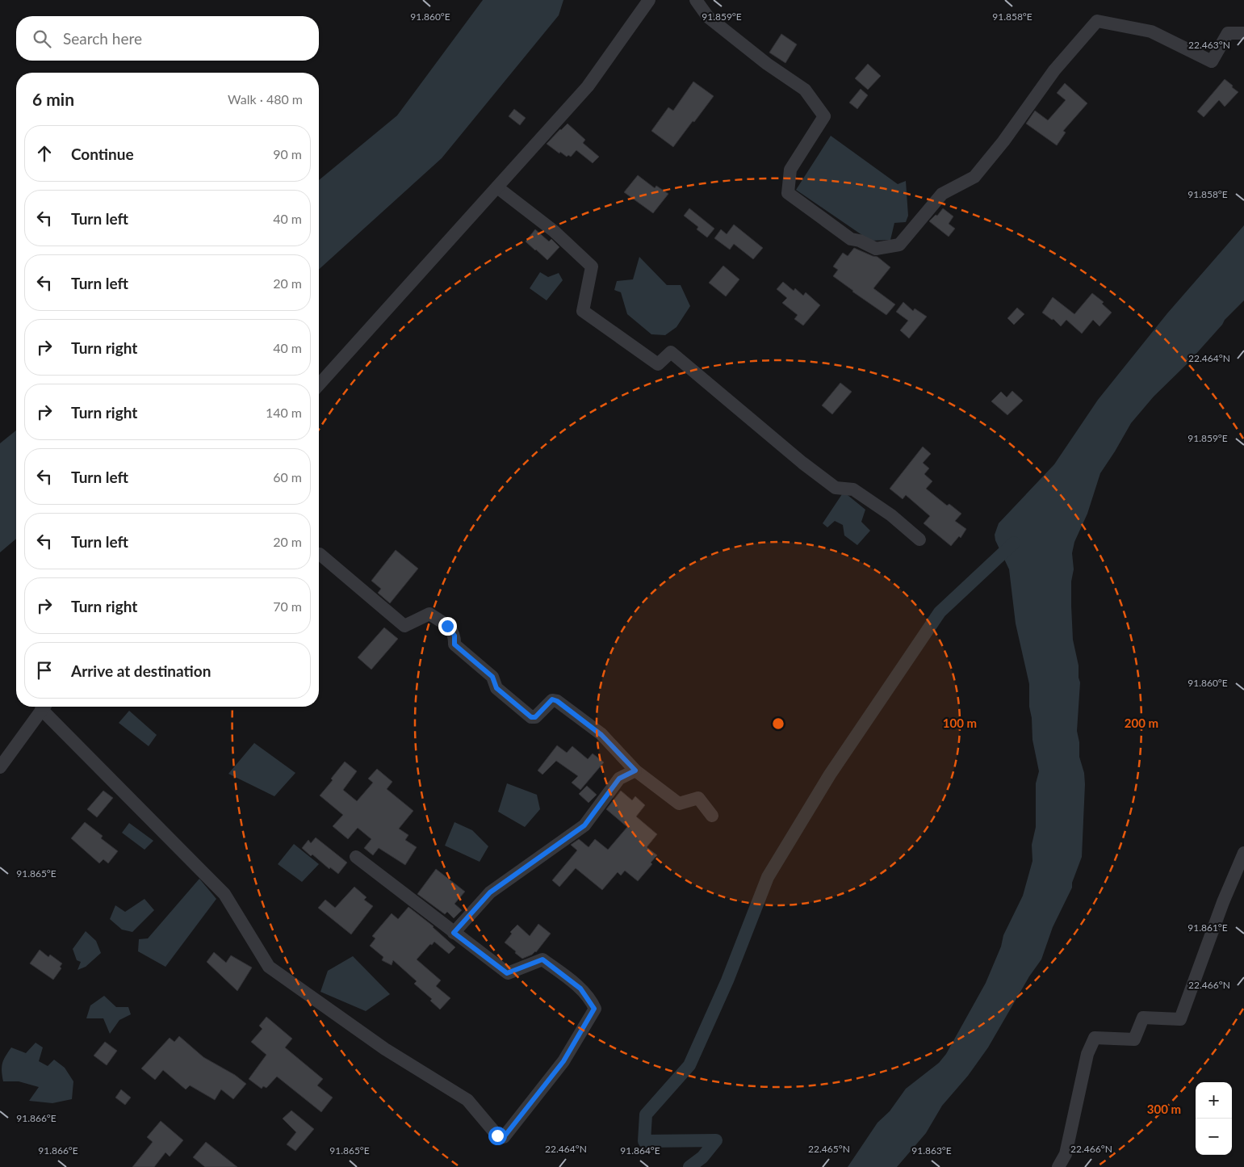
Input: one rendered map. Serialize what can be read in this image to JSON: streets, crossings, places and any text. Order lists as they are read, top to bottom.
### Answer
{
  "page": {
    "search": "Search here",
    "heading": ["6 min", "Walk · 480 m"],
    "list": [
      ["Continue", "90 m"],
      ["Turn left", "40 m"],
      ["Turn left", "20 m"],
      ["Turn right", "40 m"],
      ["Turn right", "140 m"],
      ["Turn left", "60 m"],
      ["Turn left", "20 m"],
      ["Turn right", "70 m"],
      "Arrive at destination"
    ],
    "map_buttons": ["+", "−"]
  },
  "coordinates": [
    "91.860°E",
    "91.859°E",
    "91.858°E",
    "22.463°N",
    "22.464°N",
    "91.865°E",
    "91.861°E",
    "22.466°N",
    "91.866°E",
    "22.465°N",
    "91.864°E",
    "91.863°E"
  ],
  "rings": ["100 m", "200 m", "300 m"]
}
